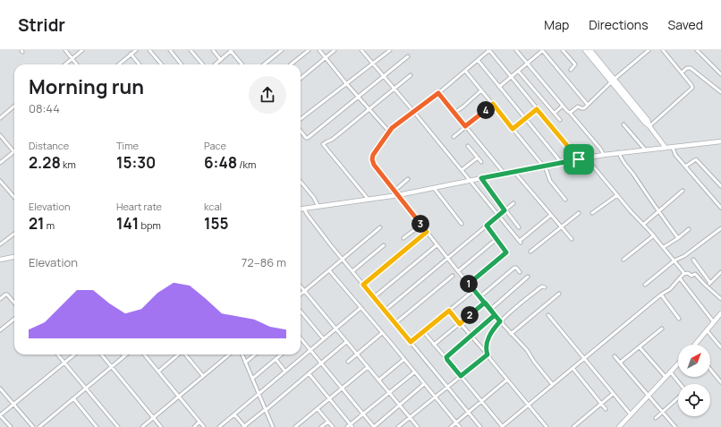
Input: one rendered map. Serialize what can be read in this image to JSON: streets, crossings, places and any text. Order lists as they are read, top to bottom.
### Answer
{
  "north": "top right",
  "page": {
    "header": "Stridr",
    "nav": ["Map", "Directions", "Saved"],
    "heading": ["Morning run", "08:44"],
    "pins": [
      "4",
      "3",
      "1",
      "2"
    ],
    "stats": [
      ["Distance", "2.28 km"],
      ["Time", "15:30"],
      ["Pace", "6:48 /km"],
      ["Elevation", "21 m"],
      ["Heart rate", "141 bpm"],
      ["kcal", "155"]
    ],
    "chart": ["Elevation", "72–86 m"]
  }
}
